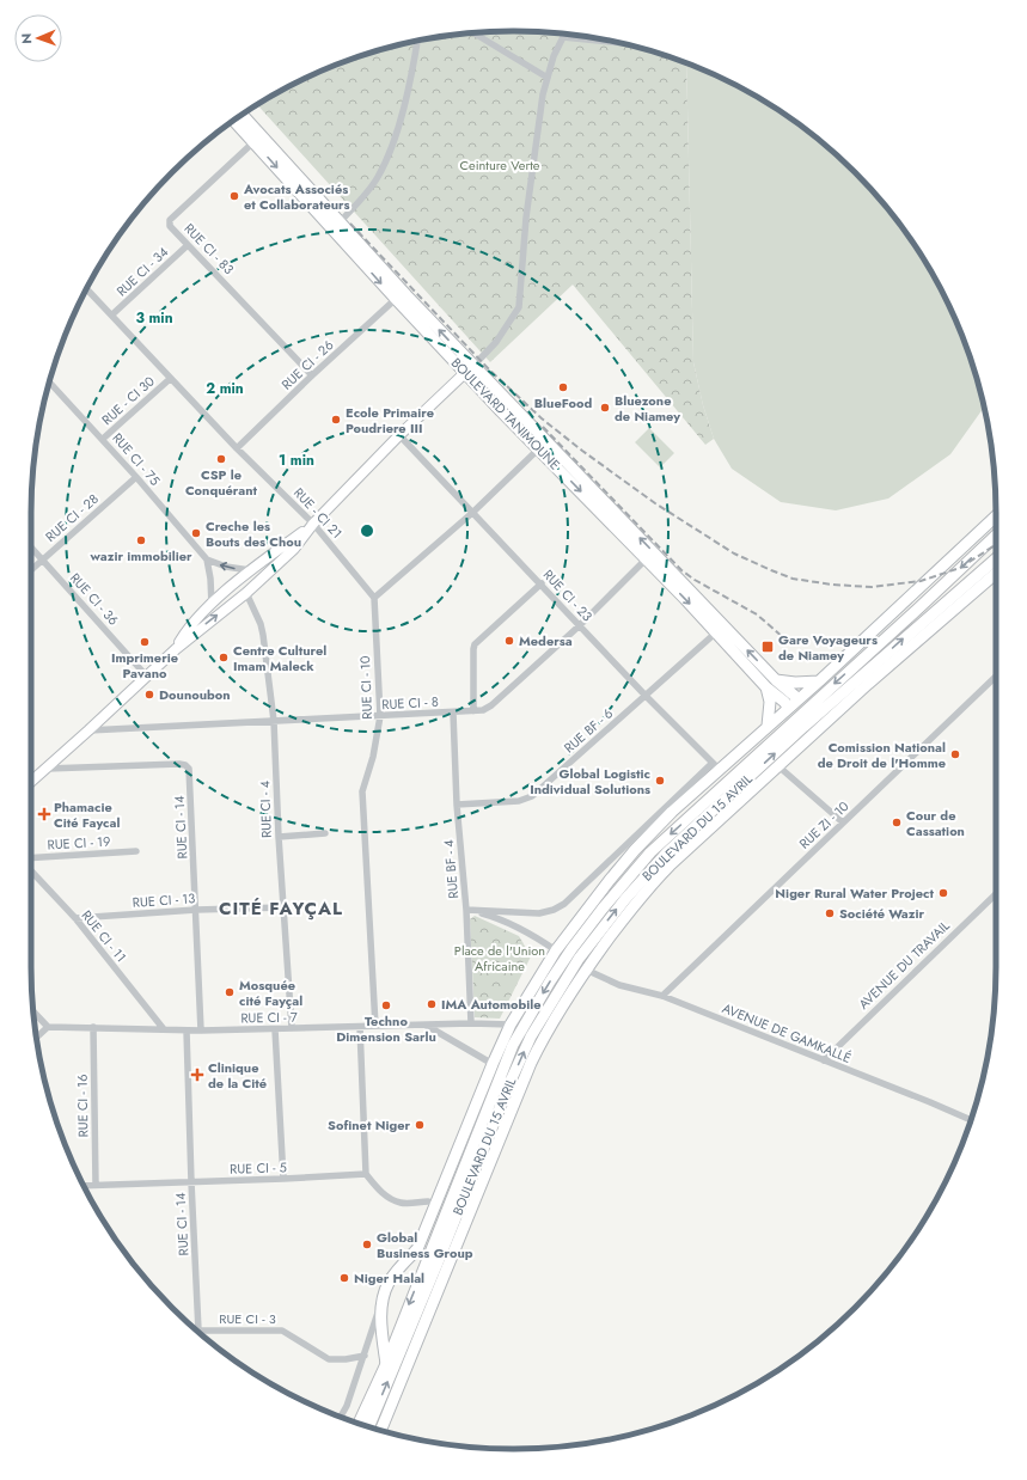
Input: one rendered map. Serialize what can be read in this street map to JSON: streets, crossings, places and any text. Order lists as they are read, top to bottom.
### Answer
{
  "streets": {
    "main road": ["BOULEVARD TANIMOUNE", "BOULEVARD DU 15 AVRIL"],
    "street": [
      "RUE CI - 83",
      "RUE CI - 34",
      "RUE CI - 26",
      "RUE - CI 30",
      "RUE CI - 75",
      "RUE - CI 21",
      "RUE CI - 28",
      "RUE CI - 23",
      "RUE CI - 36",
      "RUE CI - 10",
      "RUE CI - 8",
      "RUE BF - 6",
      "RUE CI - 4",
      "RUE ZI - 10",
      "RUE CI - 14",
      "RUE CI - 19",
      "RUE BF - 4",
      "RUE CI - 13",
      "RUE CI - 11",
      "AVENUE DU TRAVAIL",
      "RUE CI - 7",
      "AVENUE DE GAMKALLÉ",
      "RUE CI - 16",
      "RUE CI - 5",
      "RUE CI - 3"
    ]
  },
  "crossings": [
    ["RUE CI - 83", "RUE CI - 34"],
    ["RUE CI - 83", "RUE CI - 26"],
    ["RUE CI - 83", "BOULEVARD TANIMOUNE"],
    ["RUE CI - 34", "RUE - CI 21"],
    ["RUE CI - 26", "BOULEVARD TANIMOUNE"],
    ["RUE CI - 26", "RUE - CI 21"],
    ["RUE - CI 30", "RUE CI - 75"],
    ["RUE - CI 30", "RUE - CI 21"],
    ["BOULEVARD TANIMOUNE", "RUE CI - 8"],
    ["BOULEVARD TANIMOUNE", "RUE BF - 6"],
    ["BOULEVARD TANIMOUNE", "BOULEVARD DU 15 AVRIL"],
    ["RUE CI - 75", "RUE CI - 28"],
    ["RUE - CI 21", "RUE CI - 10"],
    ["RUE CI - 28", "RUE CI - 36"],
    ["RUE CI - 23", "RUE CI - 8"],
    ["RUE CI - 23", "RUE BF - 6"],
    ["RUE CI - 23", "BOULEVARD DU 15 AVRIL"],
    ["RUE CI - 10", "RUE CI - 8"],
    ["RUE CI - 10", "RUE CI - 7"],
    ["RUE CI - 8", "RUE CI - 4"],
    ["RUE CI - 8", "RUE BF - 4"],
    ["RUE BF - 6", "RUE BF - 4"],
    ["RUE CI - 4", "RUE CI - 13"],
    ["RUE CI - 4", "RUE CI - 7"],
    ["RUE ZI - 10", "AVENUE DE GAMKALLÉ"],
    ["RUE CI - 14", "RUE CI - 13"],
    ["RUE CI - 14", "RUE CI - 7"],
    ["RUE CI - 14", "RUE CI - 5"],
    ["BOULEVARD DU 15 AVRIL", "RUE CI - 7"],
    ["BOULEVARD DU 15 AVRIL", "AVENUE DE GAMKALLÉ"],
    ["RUE BF - 4", "RUE CI - 7"],
    ["RUE CI - 13", "RUE CI - 11"],
    ["RUE CI - 11", "RUE CI - 7"],
    ["AVENUE DU TRAVAIL", "AVENUE DE GAMKALLÉ"],
    ["RUE CI - 7", "RUE CI - 16"],
    ["RUE CI - 16", "RUE CI - 5"]
  ],
  "districts": ["CITÉ FAYÇAL"],
  "parks": ["Ceinture Verte", "Place de l'Union Africaine"],
  "places": {
    "other": [
      "Avocats Associés et Collaborateurs",
      "BlueFood",
      "Bluezone de Niamey",
      "Ecole Primaire Poudriere III",
      "CSP le Conquérant",
      "Creche les Bouts des Chou",
      "wazir immobilier",
      "Medersa",
      "Imprimerie Pavano",
      "Centre Culturel Imam Maleck",
      "Dounoubon",
      "Comission National de Droit de l'Homme",
      "Global Logistic Individual Solutions",
      "Cour de Cassation",
      "Niger Rural Water Project",
      "Société Wazir",
      "Mosquée cité Fayçal",
      "IMA Automobile",
      "Techno Dimension Sarlu",
      "Sofinet Niger",
      "Global Business Group",
      "Niger Halal"
    ],
    "transit": ["Gare Voyageurs de Niamey"],
    "health": ["Phamacie Cité Faycal", "Clinique de la Cité"]
  },
  "north": "left",
  "rings": ["3 min", "2 min", "1 min"]
}
